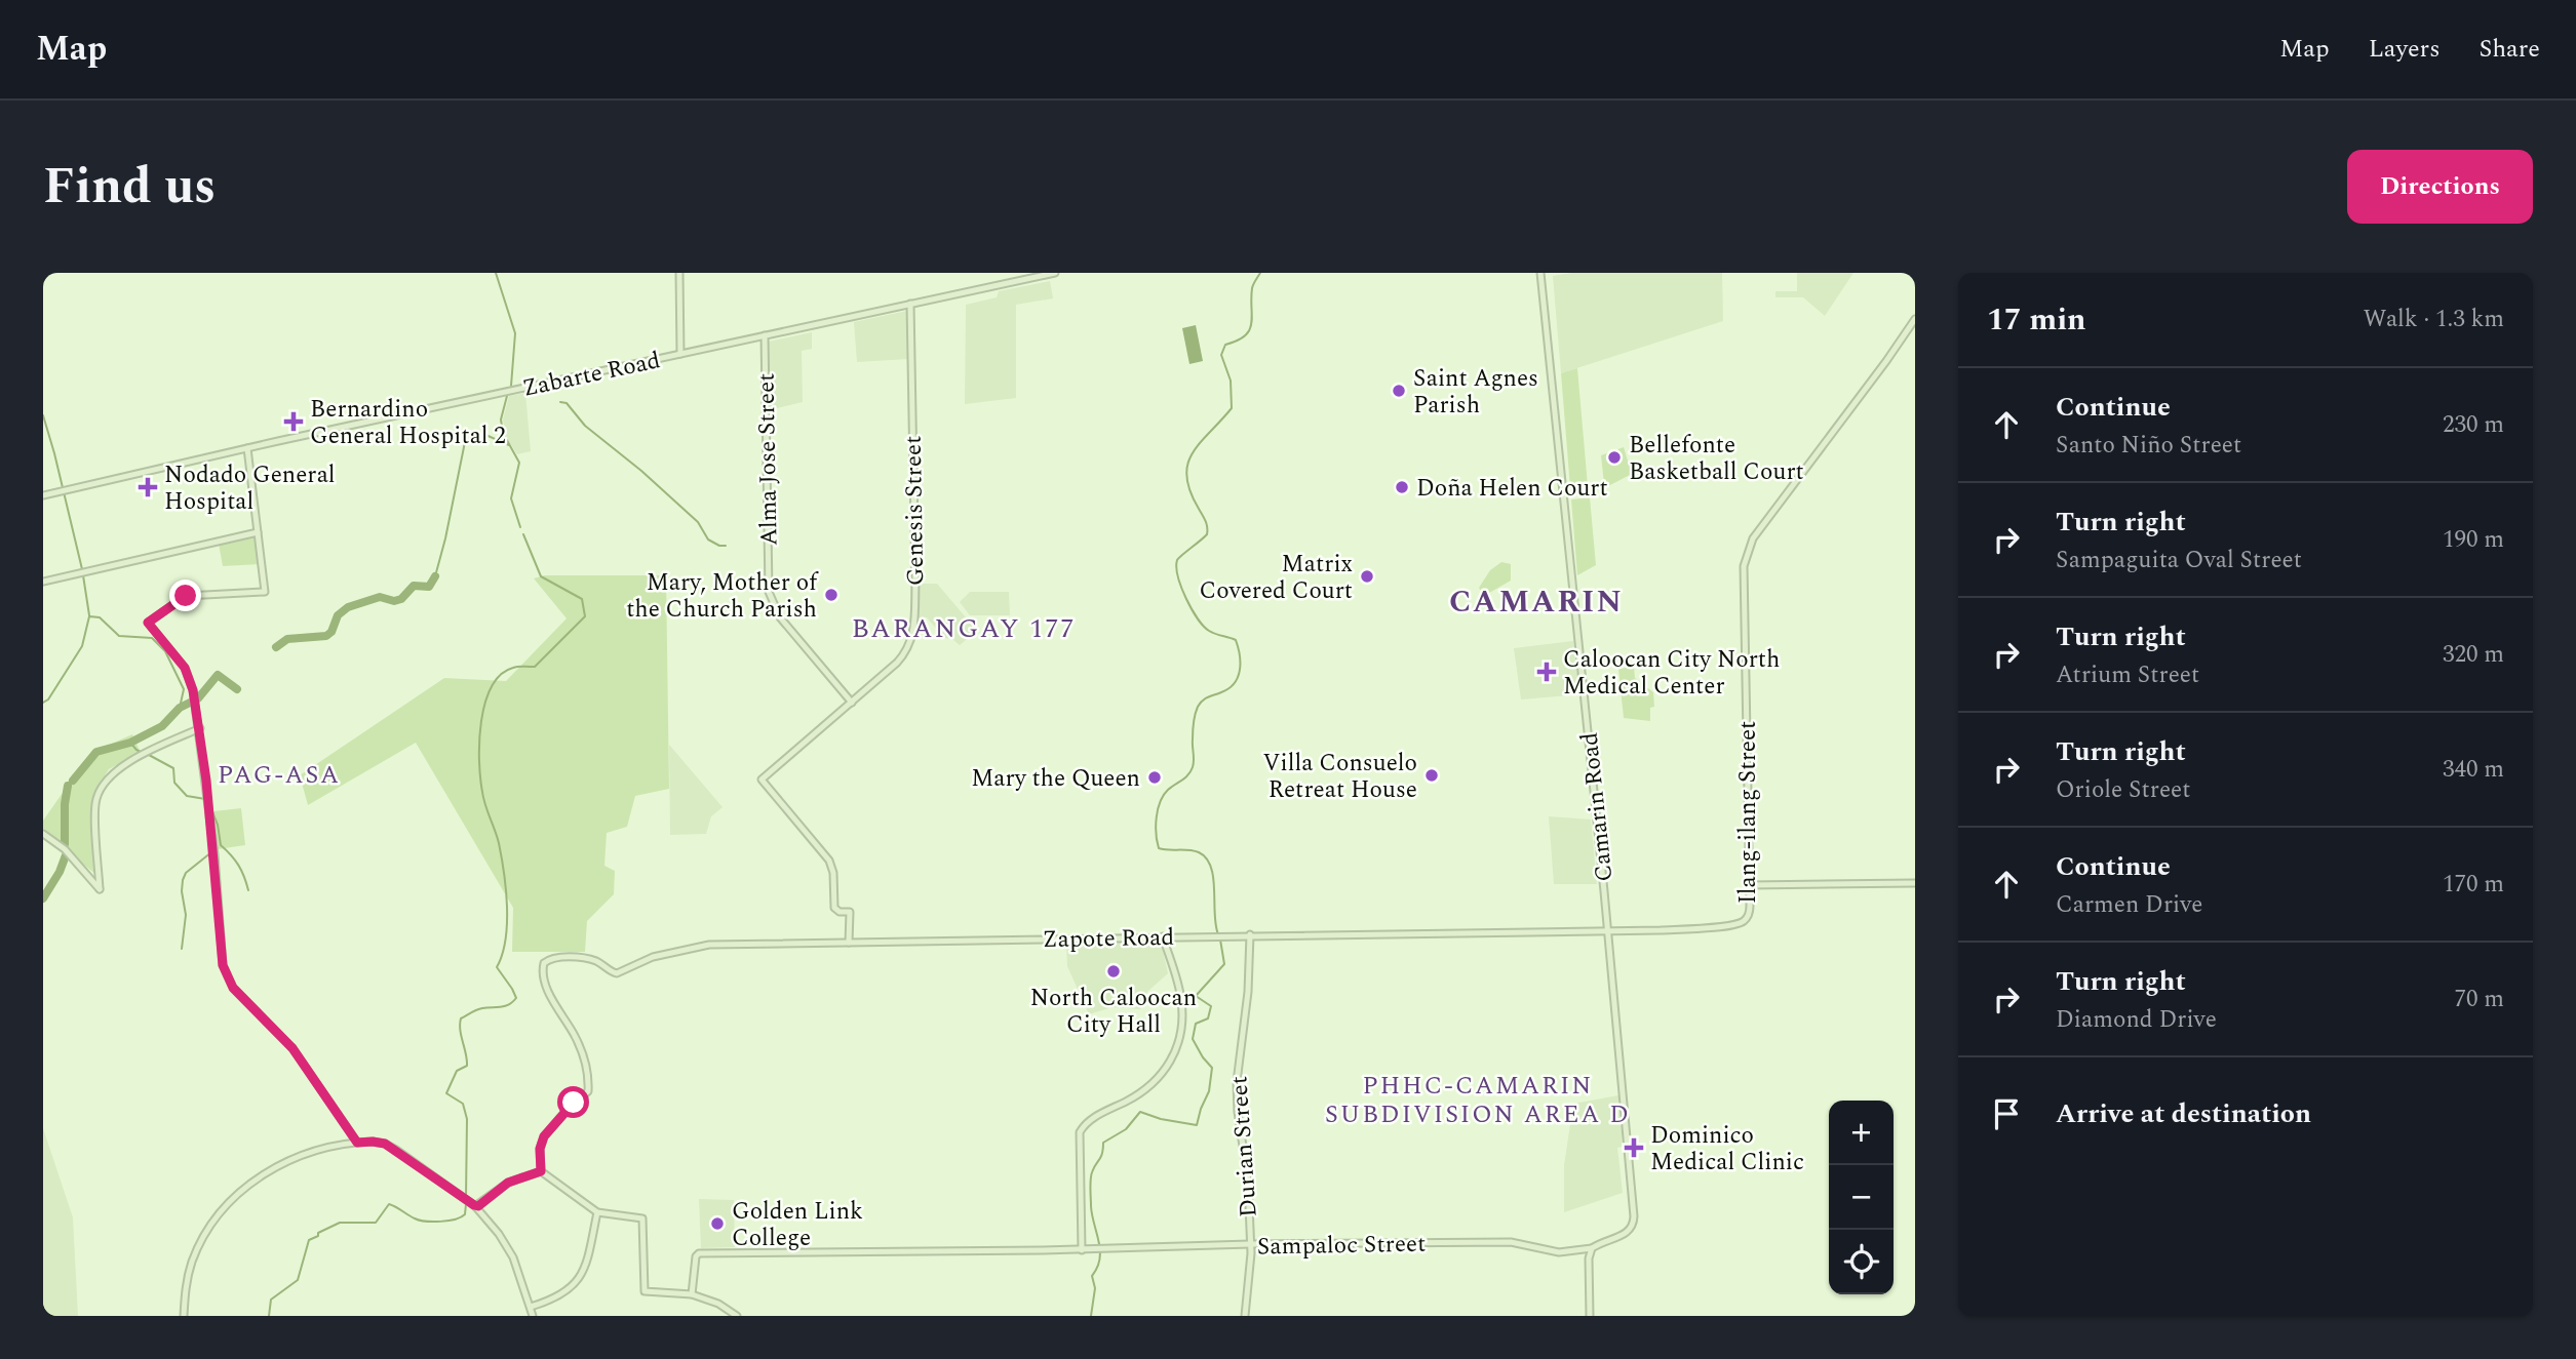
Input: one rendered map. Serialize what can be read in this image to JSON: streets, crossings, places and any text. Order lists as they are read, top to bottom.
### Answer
{
  "streets": {
    "street": [
      "Zabarte Road",
      "Alma Jose Street",
      "Genesis Street",
      "Camarin Road",
      "Ilang-ilang Street",
      "Zapote Road",
      "Durian Street",
      "Sampaloc Street"
    ]
  },
  "crossings": [
    ["Zabarte Road", "Alma Jose Street"],
    ["Zabarte Road", "Genesis Street"],
    ["Alma Jose Street", "Genesis Street"],
    ["Genesis Street", "Zapote Road"],
    ["Camarin Road", "Ilang-ilang Street"],
    ["Camarin Road", "Zapote Road"],
    ["Camarin Road", "Sampaloc Street"],
    ["Ilang-ilang Street", "Zapote Road"],
    ["Zapote Road", "Durian Street"],
    ["Durian Street", "Sampaloc Street"]
  ],
  "districts": [
    "CAMARIN",
    "BARANGAY 177",
    "PAG-ASA",
    "PHHC-CAMARIN SUBDIVISION AREA D"
  ],
  "places": {
    "other": [
      "Saint Agnes Parish",
      "Bellefonte Basketball Court",
      "Doña Helen Court",
      "Matrix Covered Court",
      "Mary, Mother of the Church Parish",
      "Villa Consuelo Retreat House",
      "Mary the Queen",
      "North Caloocan City Hall",
      "Golden Link College"
    ],
    "health": [
      "Bernardino General Hospital 2",
      "Nodado General Hospital",
      "Caloocan City North Medical Center",
      "Dominico Medical Clinic"
    ]
  },
  "page": {
    "header": "Map",
    "nav": ["Map", "Layers", "Share"],
    "title": "Find us",
    "buttons": "Directions",
    "heading": ["17 min", "Walk · 1.3 km"],
    "list": [
      ["Continue", "Santo Niño Street", "230 m"],
      ["Turn right", "Sampaguita Oval Street", "190 m"],
      ["Turn right", "Atrium Street", "320 m"],
      ["Turn right", "Oriole Street", "340 m"],
      ["Continue", "Carmen Drive", "170 m"],
      ["Turn right", "Diamond Drive", "70 m"],
      "Arrive at destination"
    ],
    "map_buttons": ["+", "−"]
  }
}
